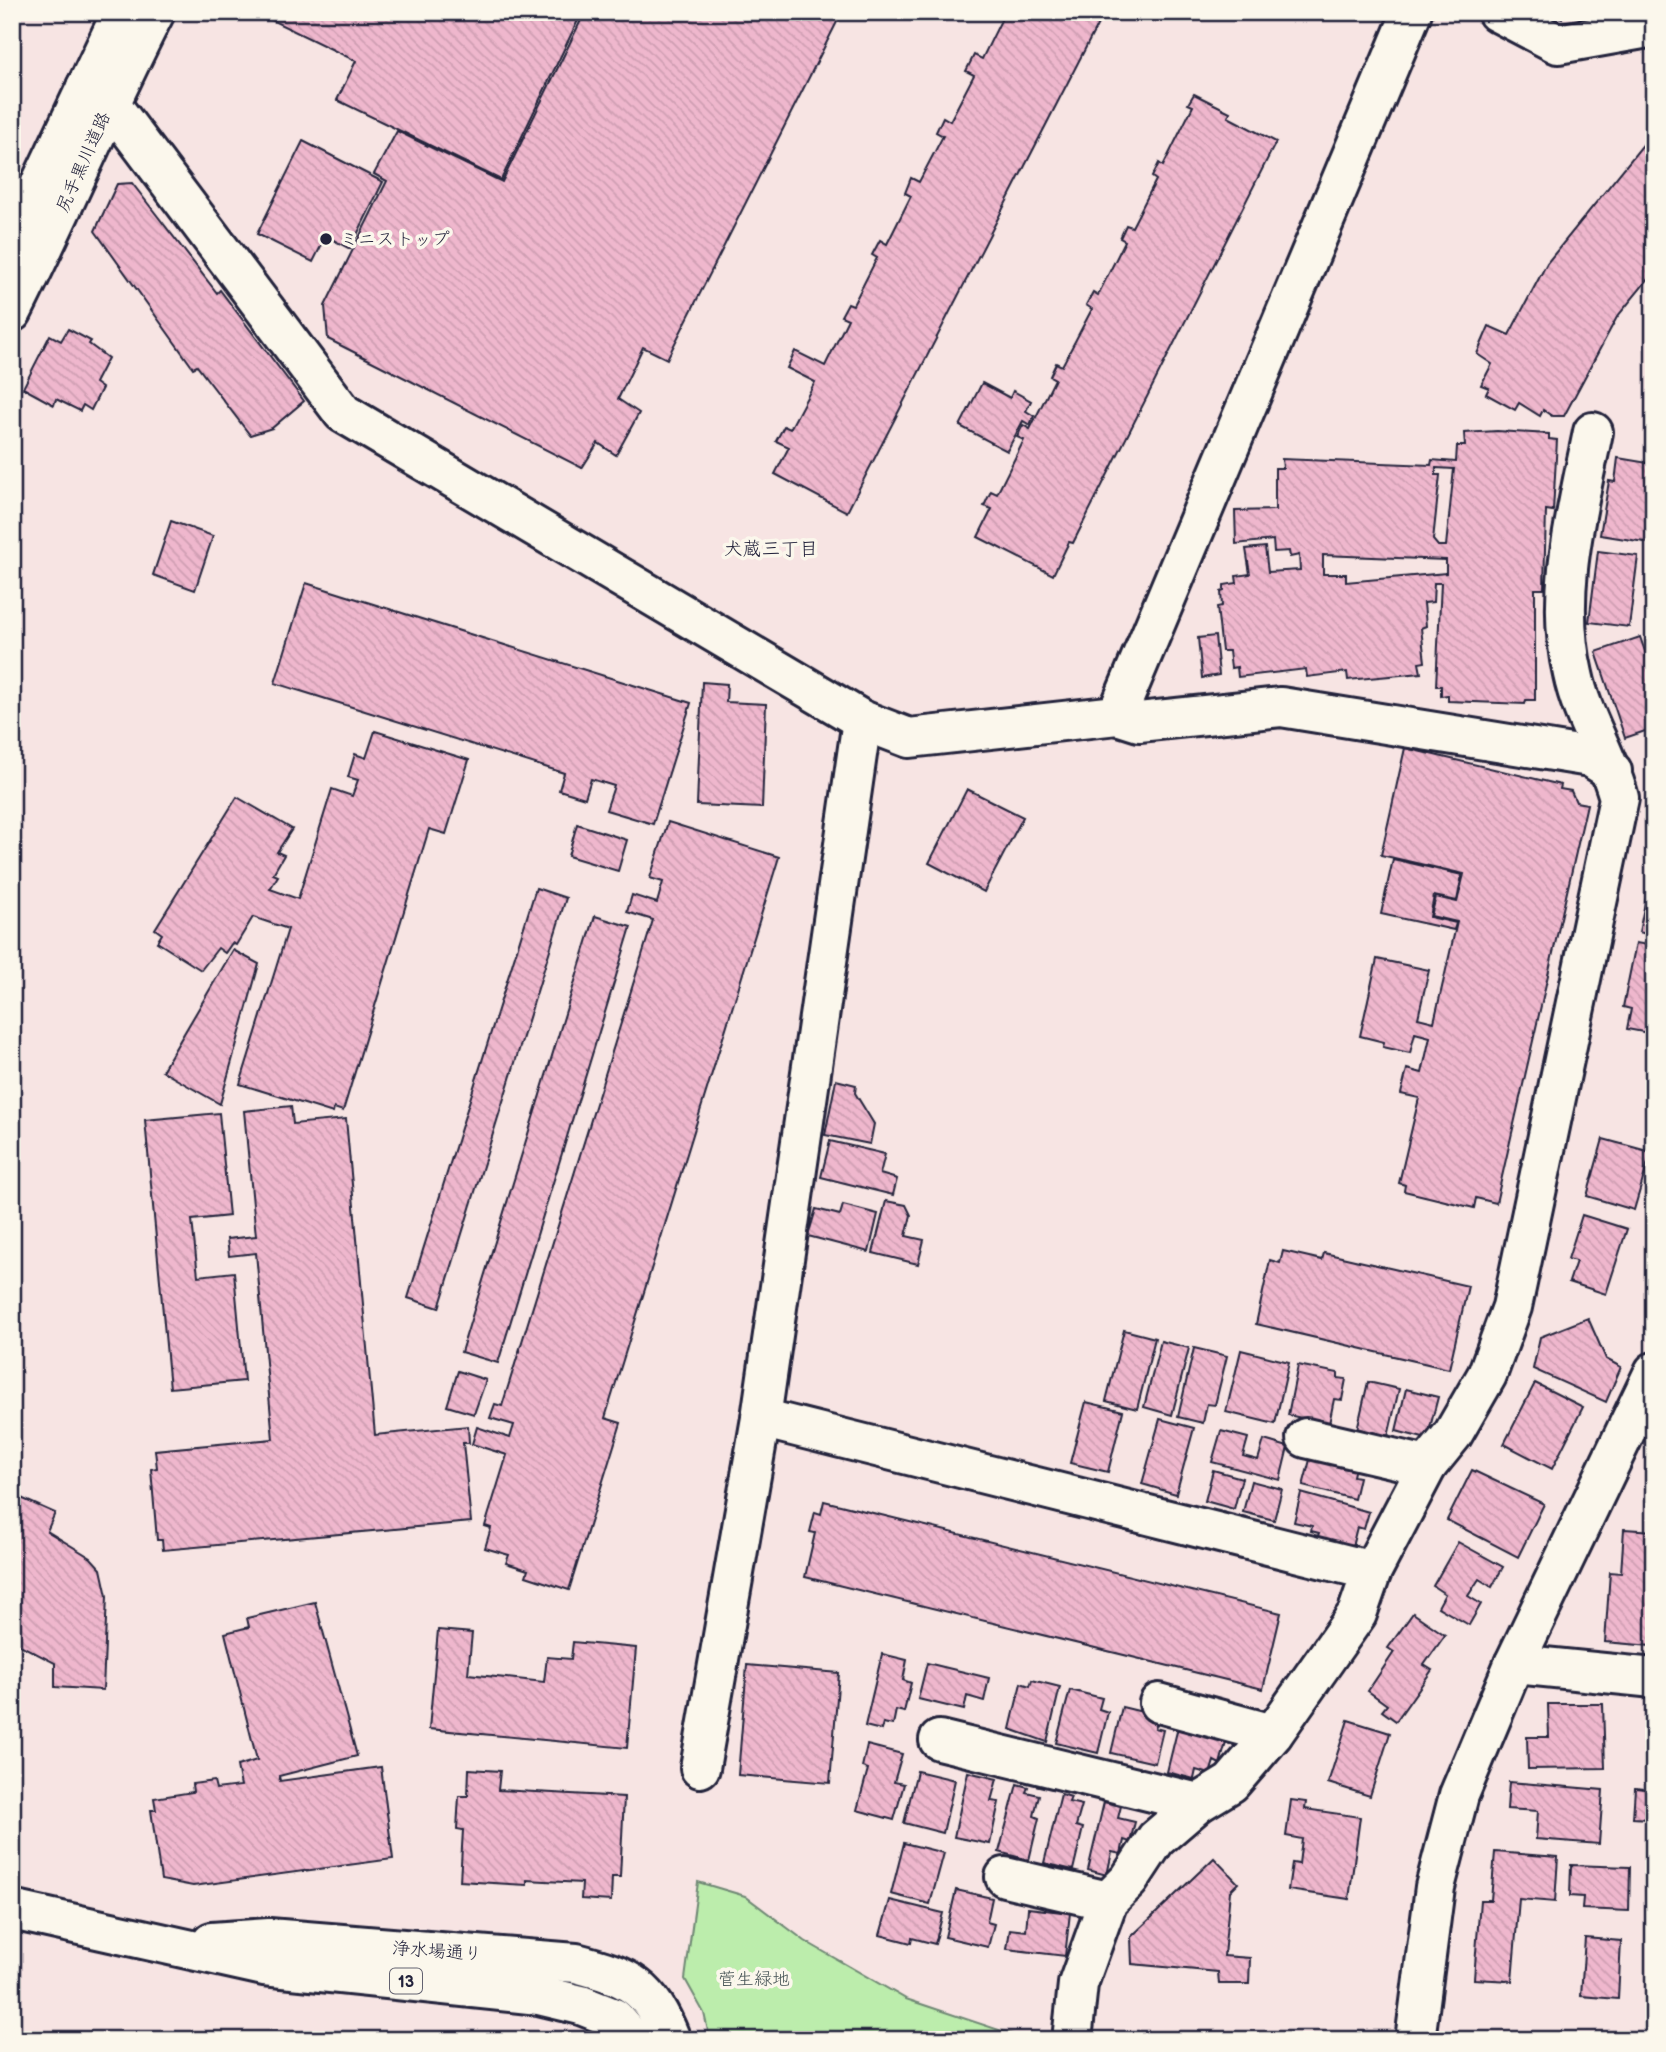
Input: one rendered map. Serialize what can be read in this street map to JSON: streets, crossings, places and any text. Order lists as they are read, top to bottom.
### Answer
{
  "streets": {
    "street": ["尻手黒川道路", "浄水場通り", "13"]
  },
  "districts": ["犬蔵三丁目"],
  "parks": ["菅生緑地"],
  "places": ["ミニストップ"]
}
